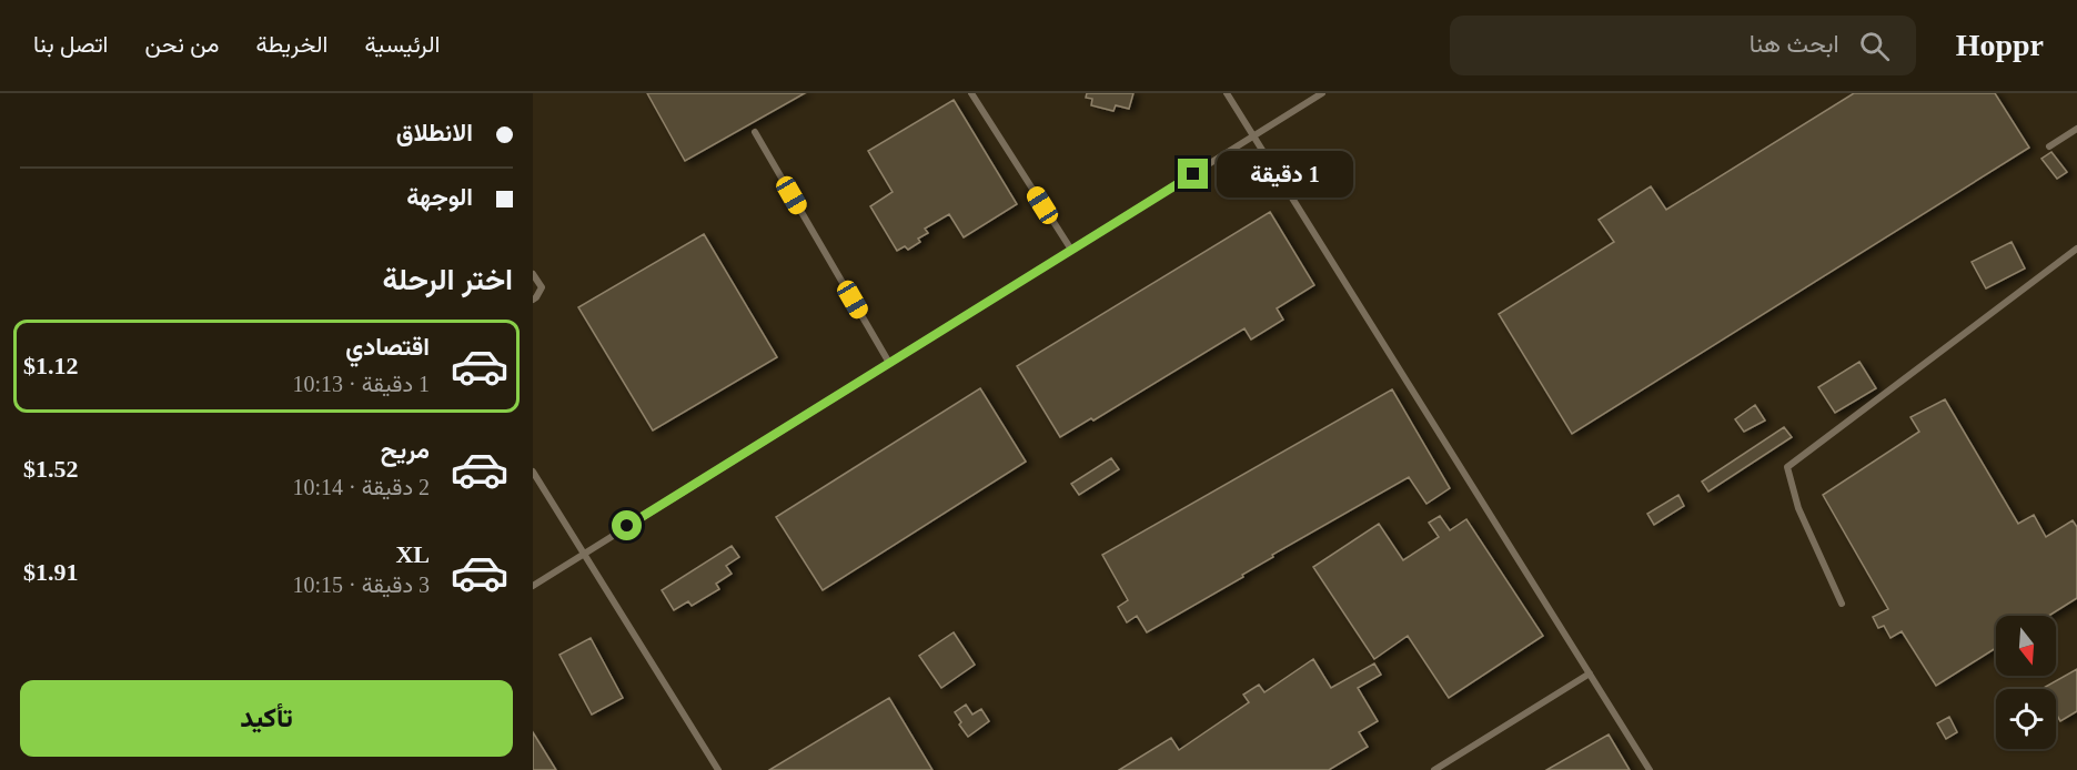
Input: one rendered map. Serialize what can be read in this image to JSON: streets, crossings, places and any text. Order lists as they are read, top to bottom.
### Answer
{
  "north": "bottom",
  "page": {
    "header": "Hoppr",
    "search": "ابحث هنا",
    "nav": [
      "الرئيسية",
      "الخريطة",
      "من نحن",
      "اتصل بنا"
    ],
    "banner": ["الانطلاق", "الوجهة"],
    "bubble": "1 دقيقة",
    "heading": "اختر الرحلة",
    "list": [
      {
        "name": "اقتصادي",
        "note": "1 دقيقة · 10:13",
        "value": "$1.12"
      },
      {
        "name": "مريح",
        "note": "2 دقيقة · 10:14",
        "value": "$1.52"
      },
      {
        "name": "XL",
        "note": "3 دقيقة · 10:15",
        "value": "$1.91"
      }
    ],
    "buttons": "تأكيد"
  }
}
